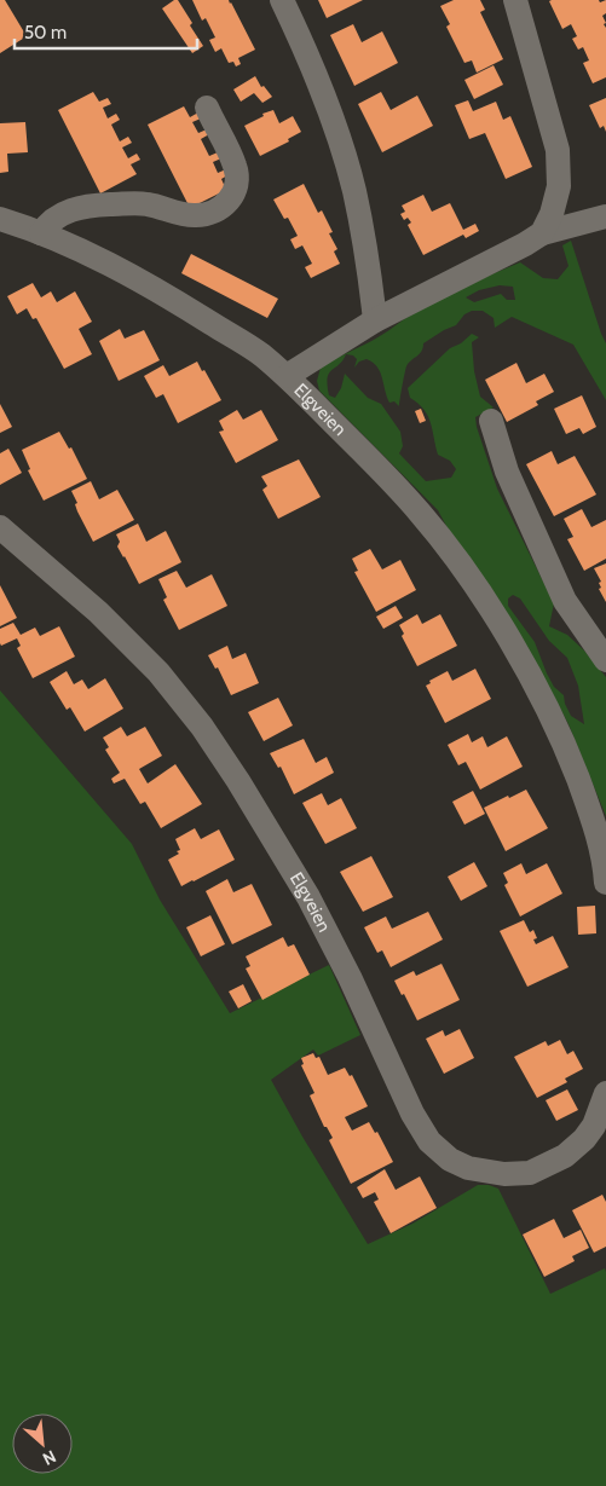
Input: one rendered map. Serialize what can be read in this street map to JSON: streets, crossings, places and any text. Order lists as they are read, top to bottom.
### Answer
{
  "streets": {
    "street": ["Elgveien"]
  },
  "scale_bar": "50 m",
  "north": "bottom right"
}
